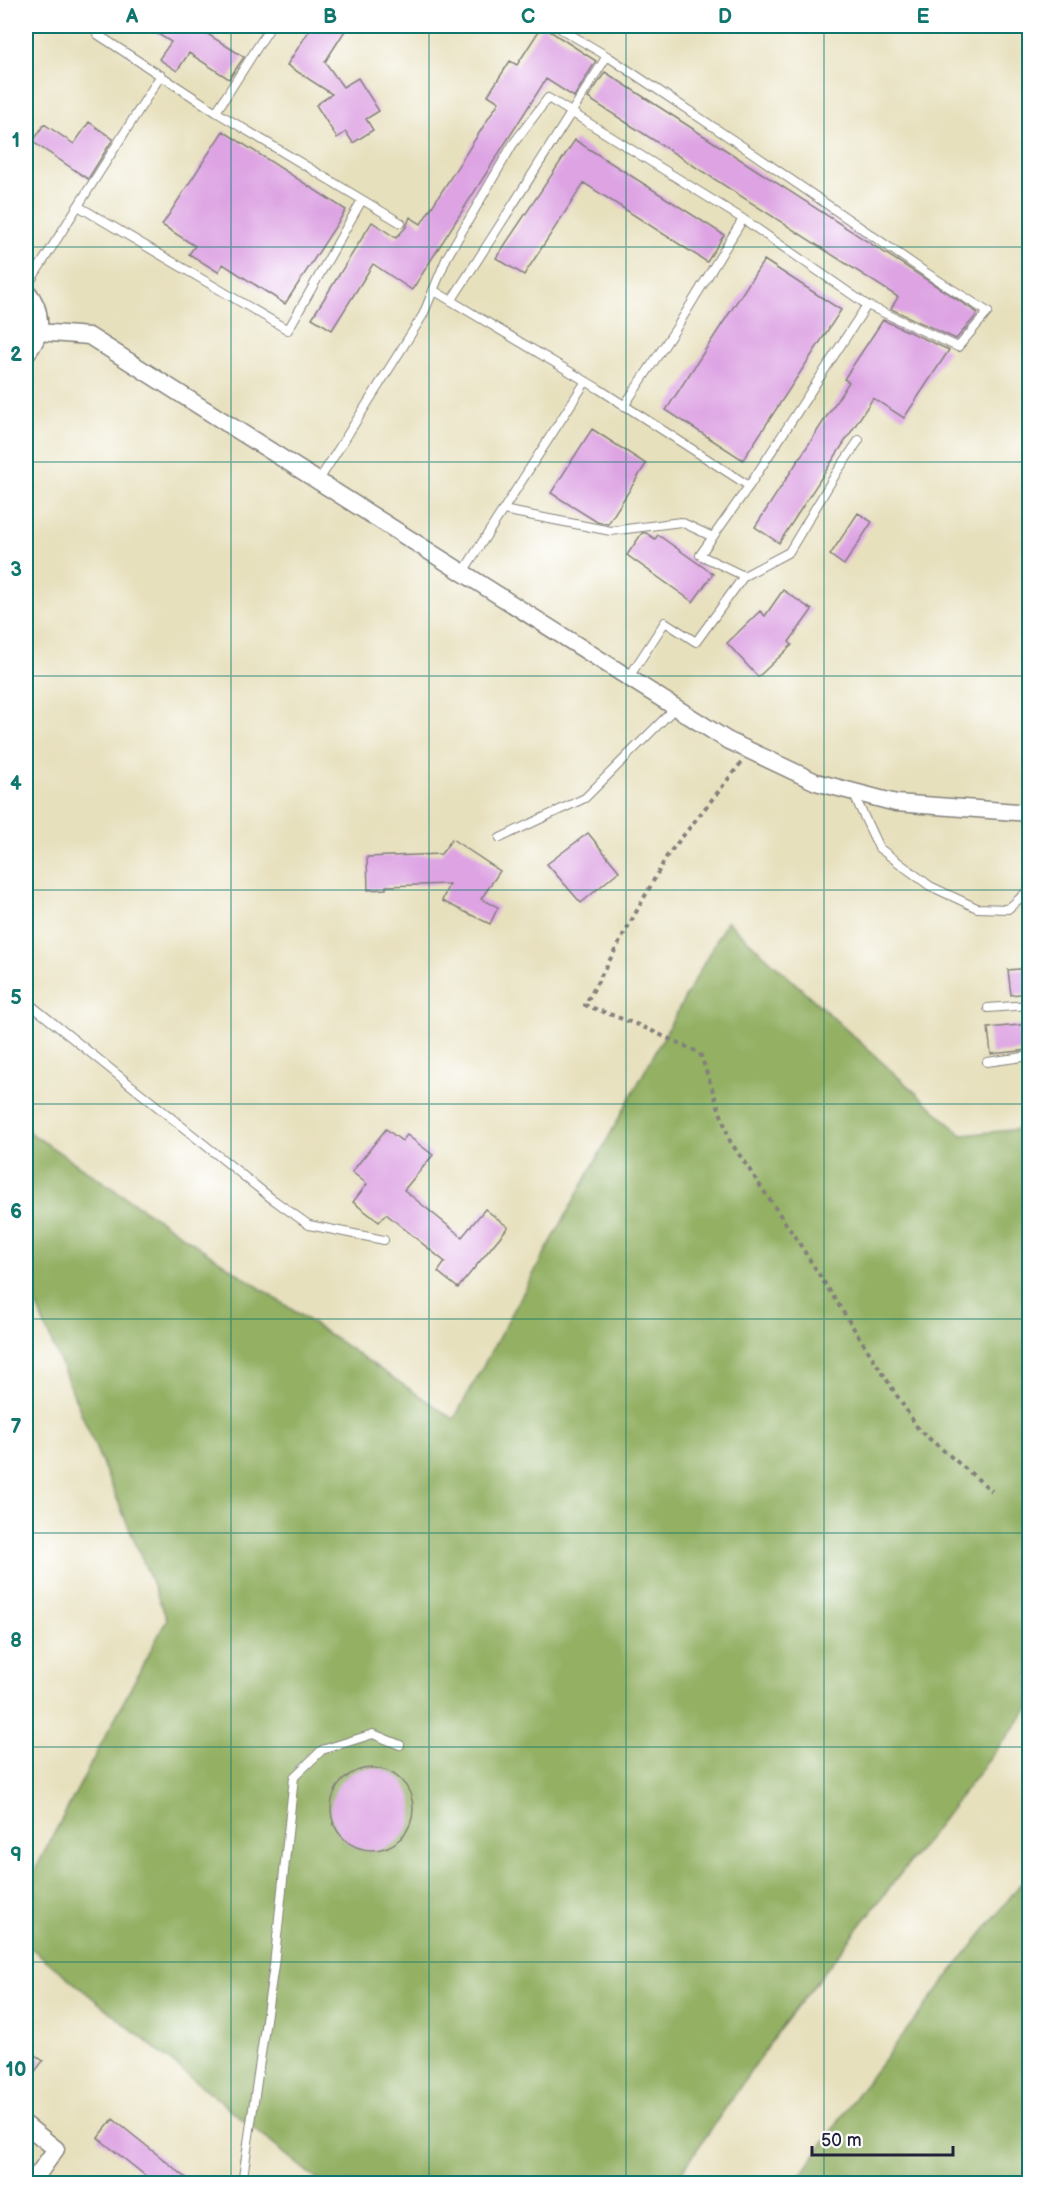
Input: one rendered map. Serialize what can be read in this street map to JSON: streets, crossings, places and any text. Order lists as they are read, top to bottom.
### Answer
{
  "scale_bar": "50 m",
  "grid": {
    "columns": [
      "A",
      "B",
      "C",
      "D",
      "E"
    ],
    "rows": [
      "1",
      "2",
      "3",
      "4",
      "5",
      "6",
      "7",
      "8",
      "9",
      "10"
    ]
  }
}
